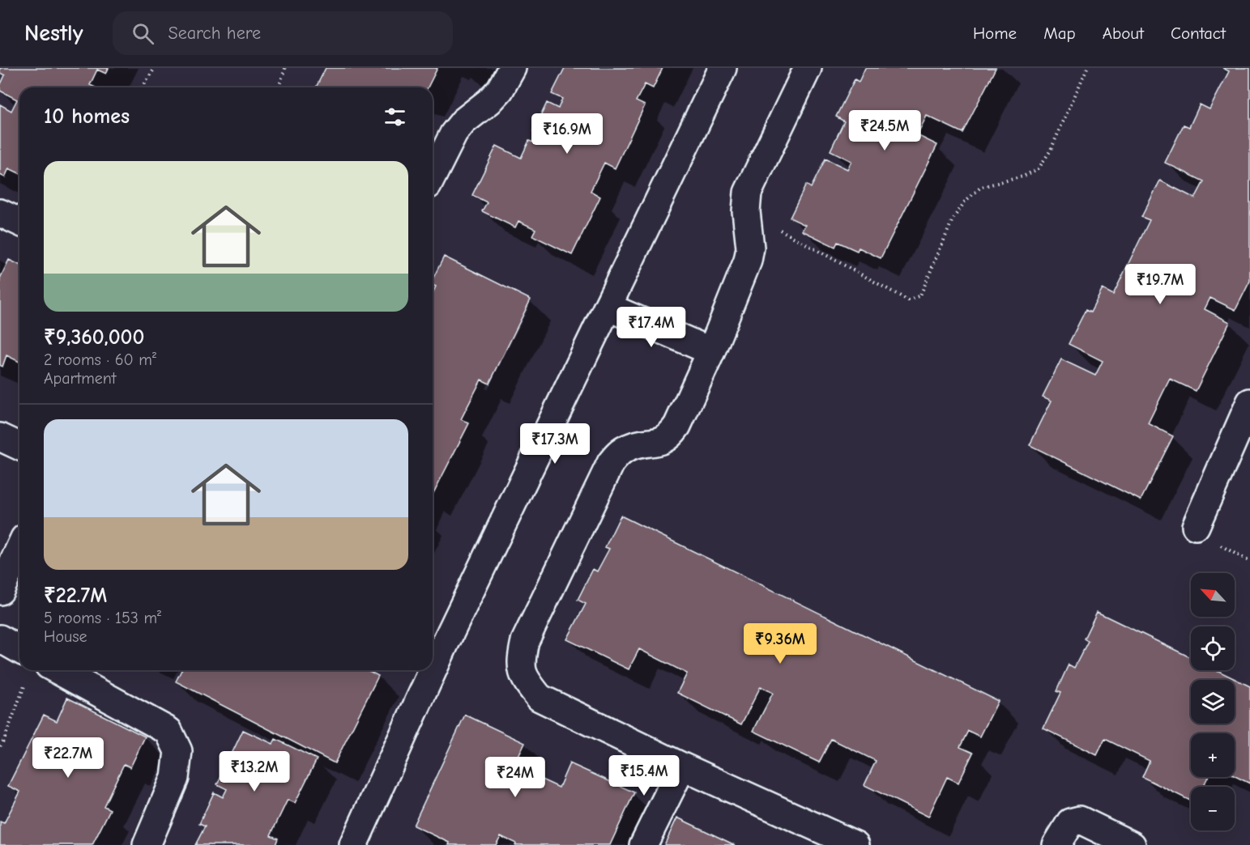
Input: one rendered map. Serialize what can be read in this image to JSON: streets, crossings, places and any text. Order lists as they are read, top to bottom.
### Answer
{
  "north": "top left",
  "page": {
    "header": "Nestly",
    "search": "Search here",
    "nav": [
      "Home",
      "Map",
      "About",
      "Contact"
    ],
    "heading": "10 homes",
    "price": [
      "₹24.5M",
      "₹16.9M",
      "₹19.7M",
      "₹17.4M",
      "₹17.3M",
      "₹9.36M",
      "₹22.7M",
      "₹13.2M",
      "₹15.4M",
      "₹24M"
    ],
    "list": [
      {
        "name": "₹9,360,000",
        "note": "2 rooms · 60 m² · Apartment"
      },
      {
        "name": "₹22.7M",
        "note": "5 rooms · 153 m² · House"
      }
    ],
    "map_buttons": ["+", "−"]
  }
}
